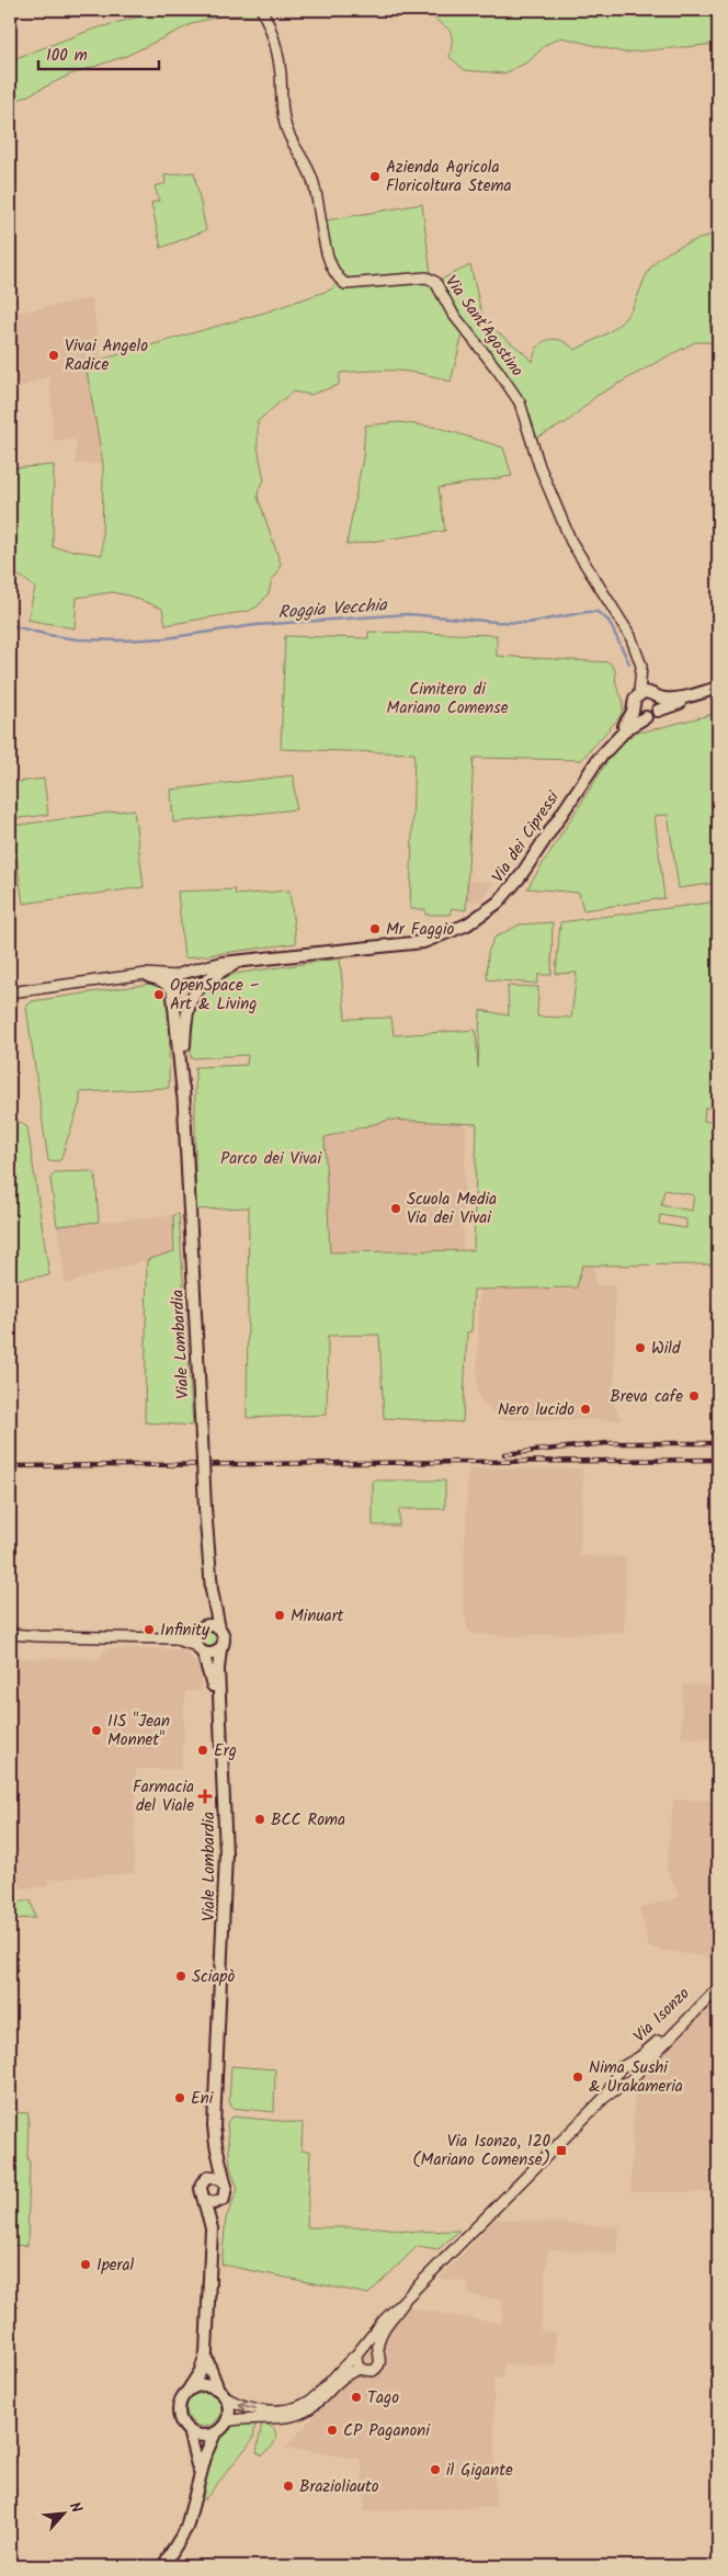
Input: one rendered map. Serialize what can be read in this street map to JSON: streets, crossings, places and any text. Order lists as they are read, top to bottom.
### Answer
{
  "streets": {
    "main road": ["Via dei Cipressi", "Viale Lombardia"],
    "street": ["Via Sant'Agostino", "Via Isonzo"]
  },
  "crossings": [
    ["Via Sant'Agostino", "Via dei Cipressi"],
    ["Via dei Cipressi", "Viale Lombardia"]
  ],
  "water": ["Roggia Vecchia"],
  "parks": ["Cimitero di Mariano Comense", "Parco dei Vivai"],
  "places": {
    "other": [
      "Azienda Agricola Floricoltura Stema",
      "Vivai Angelo Radice",
      "Mr Faggio",
      "OpenSpace – Art & Living",
      "Scuola Media Via dei Vivai",
      "Wild",
      "Breva cafe",
      "Nero lucido",
      "Minuart",
      "Infinity",
      "IIS \"Jean Monnet\"",
      "Erg",
      "BCC Roma",
      "Sciapò",
      "Nima Sushi & Urakameria",
      "Eni",
      "Iperal",
      "Tago",
      "CP Paganoni",
      "il Gigante",
      "Brazioliauto"
    ],
    "health": ["Farmacia del Viale"],
    "transit": ["Via Isonzo, 120 (Mariano Comense)"]
  },
  "scale_bar": "100 m",
  "north": "top right"
}
